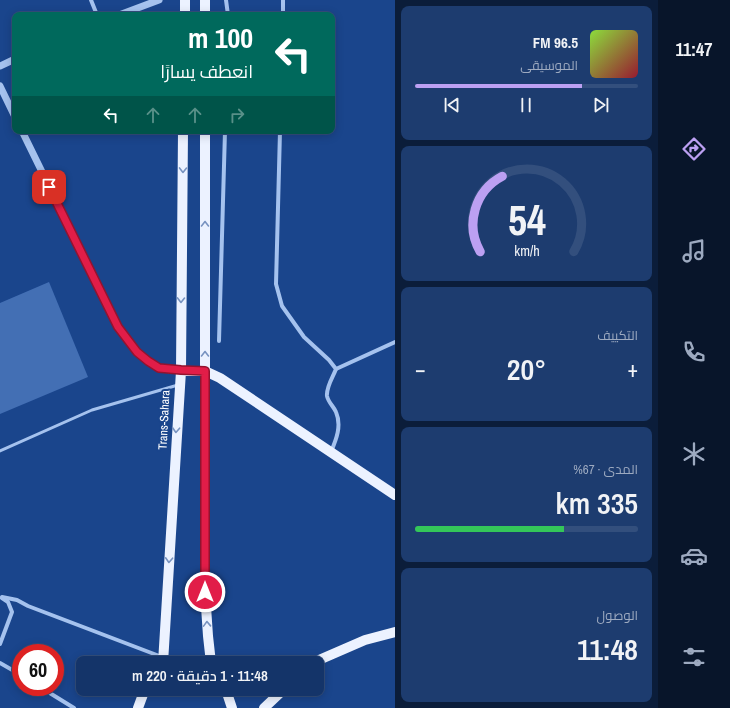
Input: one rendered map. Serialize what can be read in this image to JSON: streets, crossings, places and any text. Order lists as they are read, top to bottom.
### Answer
{
  "streets": {
    "main road": ["Trans-Sahara"]
  },
  "page": {
    "tabs": "11:47",
    "turn": ["100 m", "انعطف يسارًا"],
    "song": ["96.5 FM", "الموسيقى"],
    "tile": [
      "التكييف",
      ["المدى · 67%", "335 km"],
      ["الوصول", "11:48"]
    ],
    "heat": ["−", "20°", "+"],
    "limit": "60",
    "trip": "11:48 · 1 دقيقة · 220 m",
    "gauge": ["54", "km/h"]
  }
}
